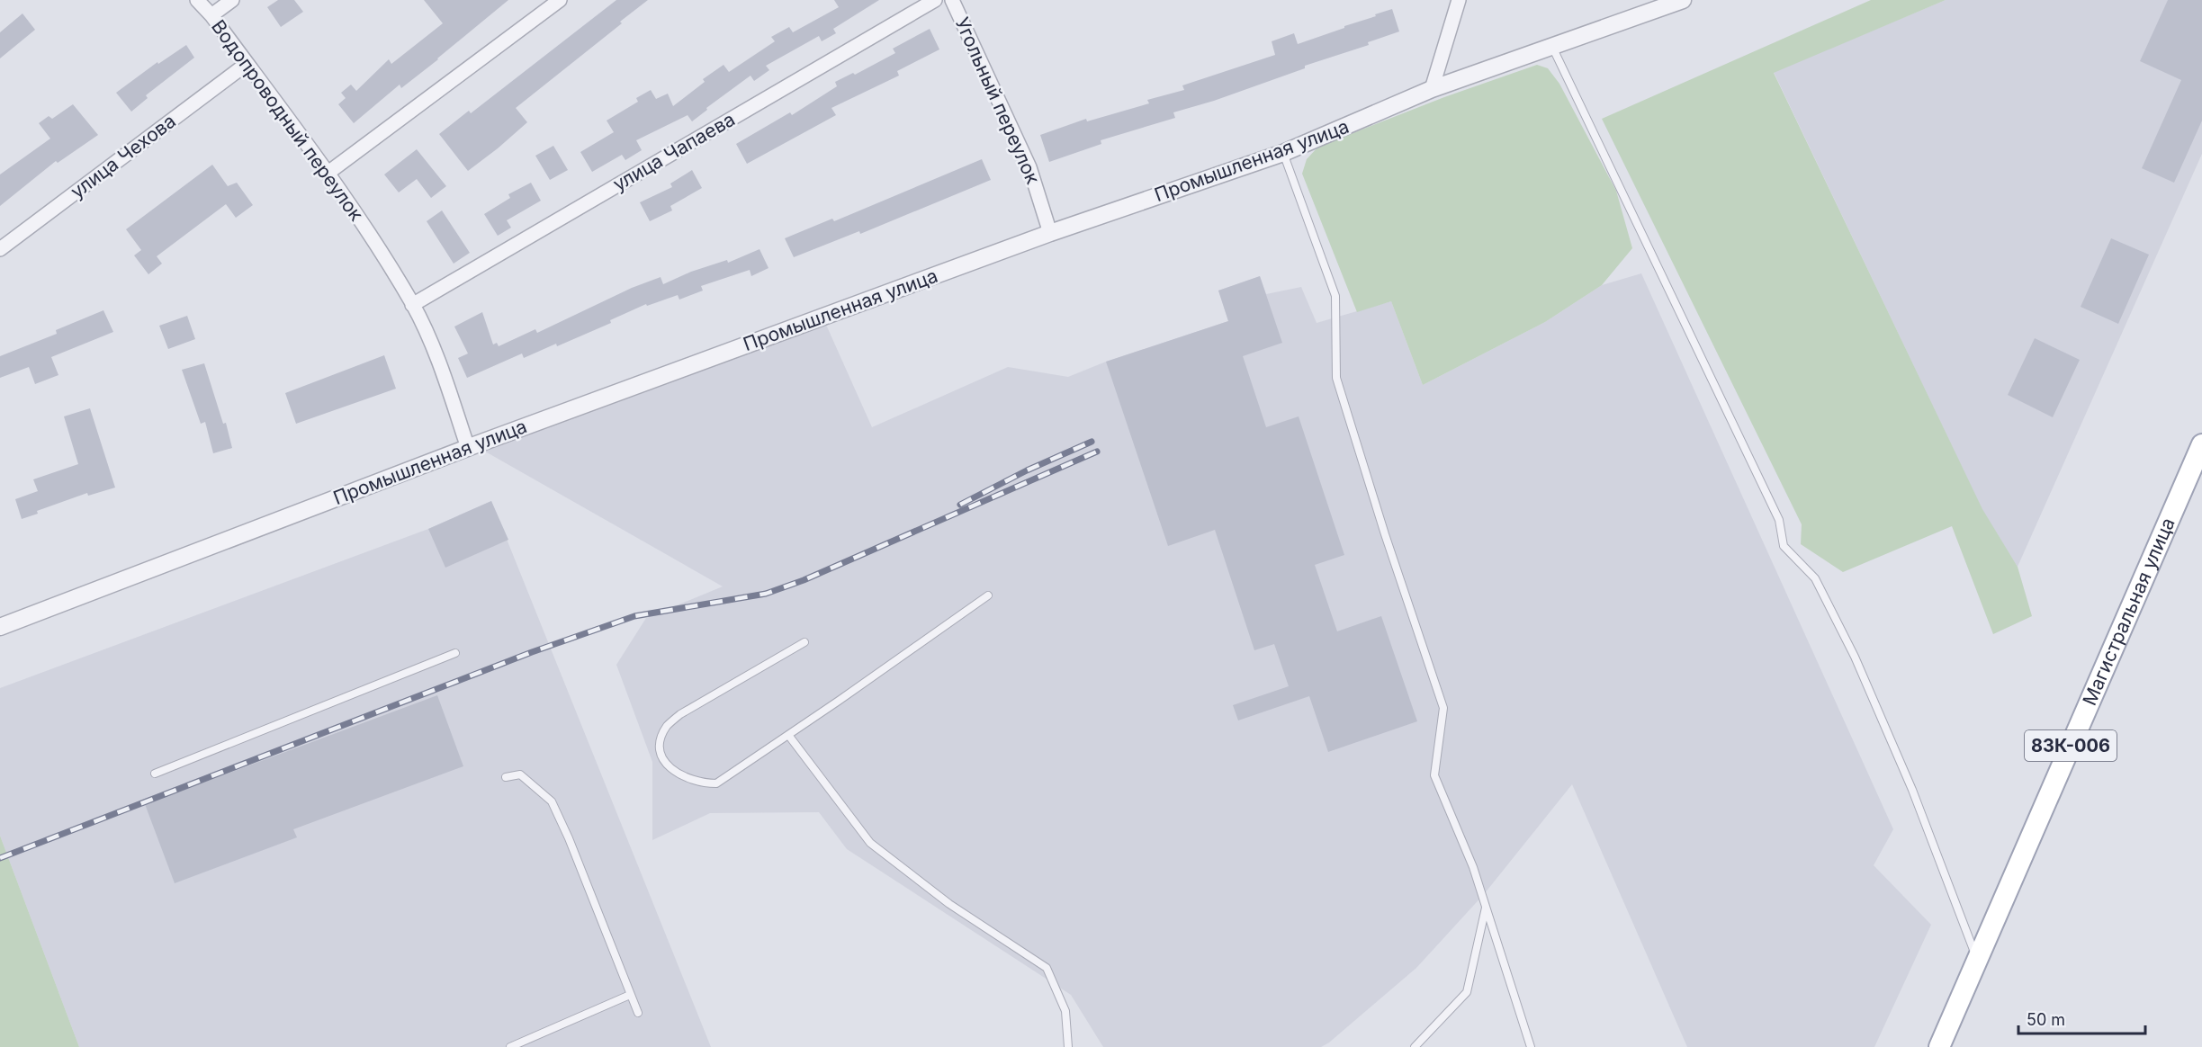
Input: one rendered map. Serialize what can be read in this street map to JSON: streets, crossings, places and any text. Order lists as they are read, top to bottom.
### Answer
{
  "streets": {
    "main road": ["Магистральная улица", "83К-006"],
    "street": [
      "Угольный переулок",
      "Водопроводный переулок",
      "улица Чапаева",
      "улица Чехова",
      "Промышленная улица"
    ]
  },
  "crossings": [
    ["Угольный переулок", "Промышленная улица"],
    ["Водопроводный переулок", "улица Чапаева"],
    ["Водопроводный переулок", "улица Чехова"],
    ["Водопроводный переулок", "Промышленная улица"]
  ],
  "scale_bar": "50 m"
}
